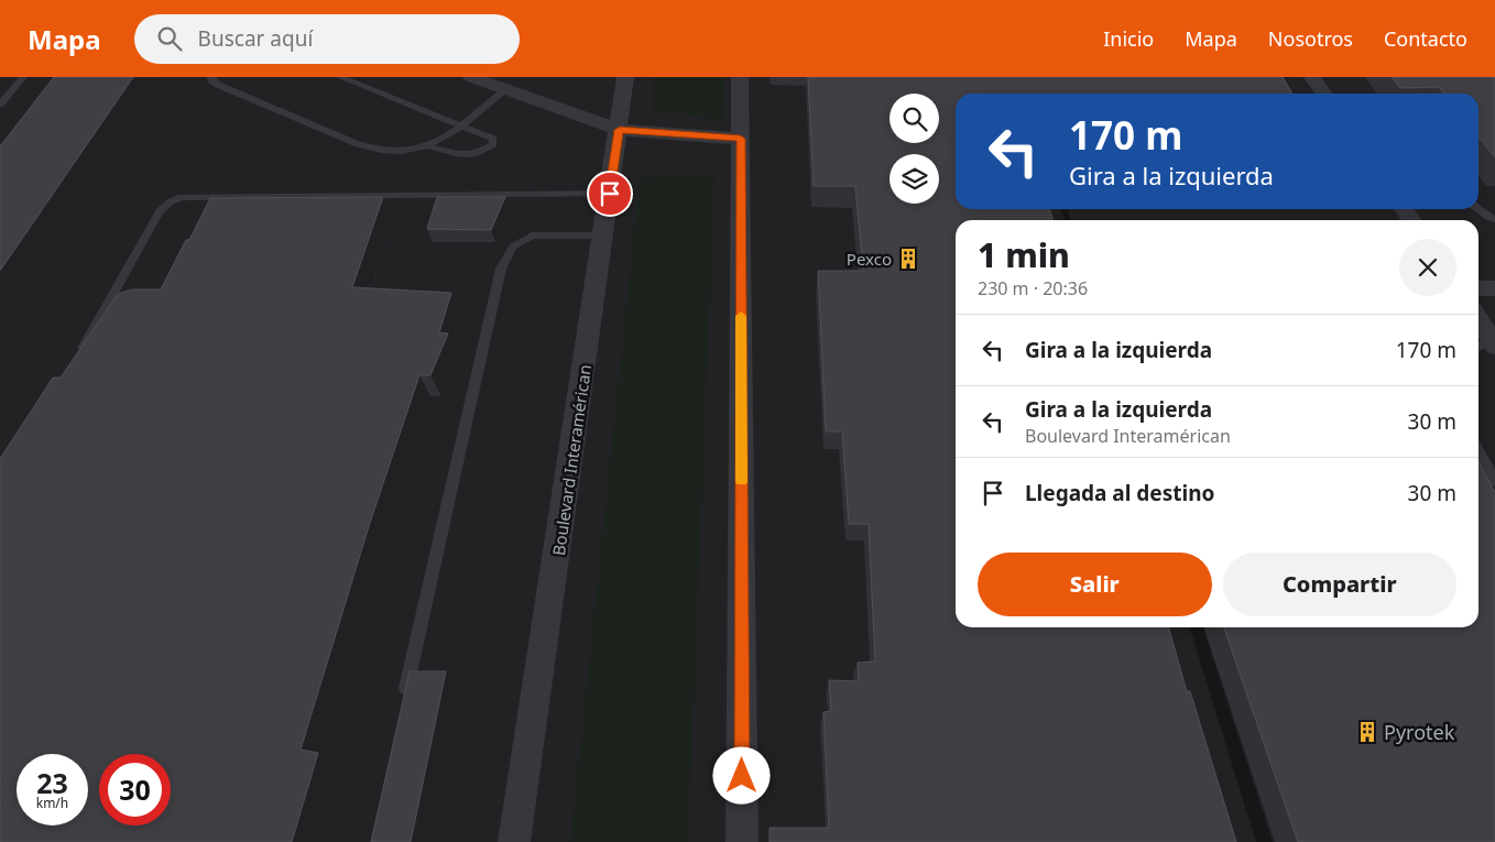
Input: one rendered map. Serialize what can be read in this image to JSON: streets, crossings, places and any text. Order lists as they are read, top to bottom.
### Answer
{
  "streets": {
    "street": ["Boulevard Interamérican"]
  },
  "places": {
    "building": ["Pexco", "Pyrotek"]
  },
  "page": {
    "header": "Mapa",
    "search": "Buscar aquí",
    "nav": [
      "Inicio",
      "Mapa",
      "Nosotros",
      "Contacto"
    ],
    "turn": ["170 m", "Gira a la izquierda"],
    "heading": ["1 min", "230 m · 20:36"],
    "list": [
      {
        "name": "Gira a la izquierda",
        "value": "170 m"
      },
      {
        "name": "Gira a la izquierda",
        "note": "Boulevard Interamérican",
        "value": "30 m"
      },
      {
        "name": "Llegada al destino",
        "value": "30 m"
      }
    ],
    "buttons": ["Salir", "Compartir"],
    "speed": "23 km/h",
    "limit": "30"
  }
}
